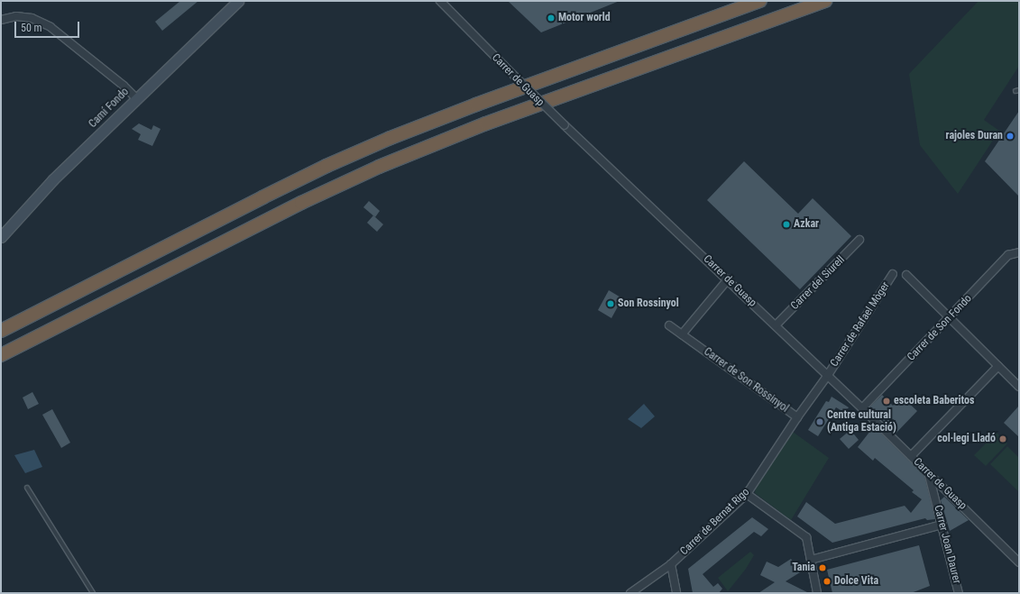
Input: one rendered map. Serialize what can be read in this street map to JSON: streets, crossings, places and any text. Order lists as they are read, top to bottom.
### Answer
{
  "streets": {
    "street": [
      "Carrer de Guasp",
      "Camí Fondo",
      "Carrer del Siurell",
      "Carrer de Rafael Mòger",
      "Carrer de Son Fondo",
      "Carrer de Son Rossinyol",
      "Carrer de Bernat Rigo",
      "Carrer Joan Daurer"
    ]
  },
  "crossings": [
    ["Carrer de Guasp", "Carrer del Siurell"],
    ["Carrer de Guasp", "Carrer de Rafael Mòger"],
    ["Carrer de Guasp", "Carrer de Son Fondo"],
    ["Carrer de Guasp", "Carrer de Son Rossinyol"],
    ["Carrer de Guasp", "Carrer Joan Daurer"],
    ["Carrer de Rafael Mòger", "Carrer de Son Rossinyol"],
    ["Carrer de Son Rossinyol", "Carrer de Bernat Rigo"]
  ],
  "places": [
    "Motor world",
    "rajoles Duran",
    "Azkar",
    "Son Rossinyol",
    "escoleta Baberitos",
    "Centre cultural (Antiga Estació)",
    "col·legi Lladó",
    "Tania",
    "Dolce Vita"
  ],
  "scale_bar": "50 m"
}
